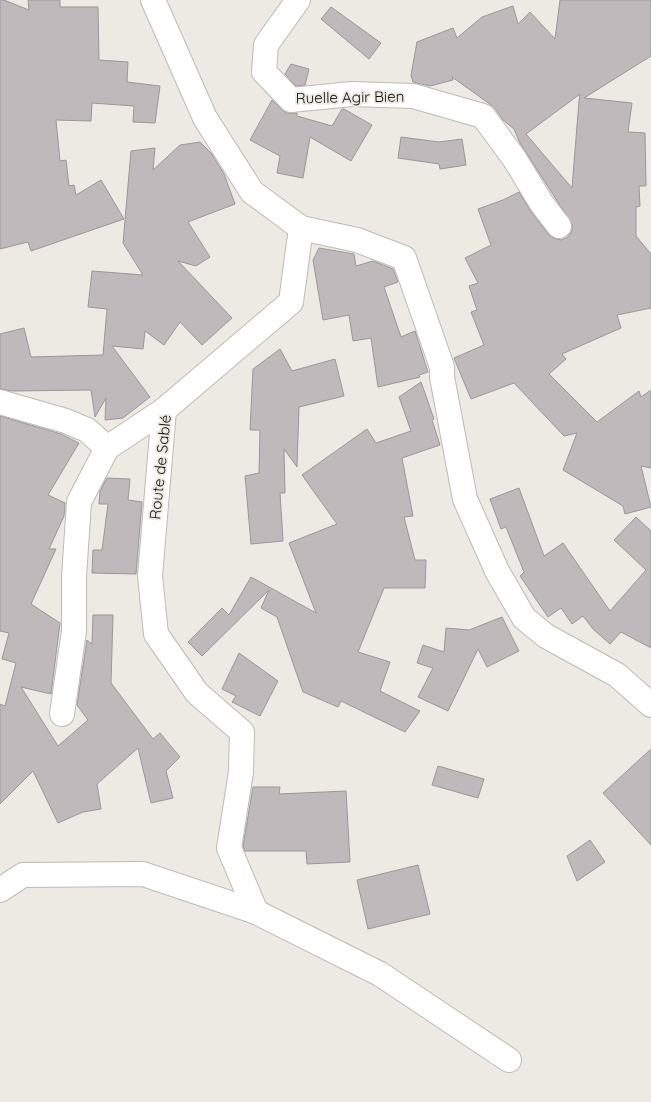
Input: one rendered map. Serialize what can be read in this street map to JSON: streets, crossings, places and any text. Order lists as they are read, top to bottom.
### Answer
{
  "streets": {
    "street": ["Ruelle Agir Bien", "Route de Sablé"]
  }
}
